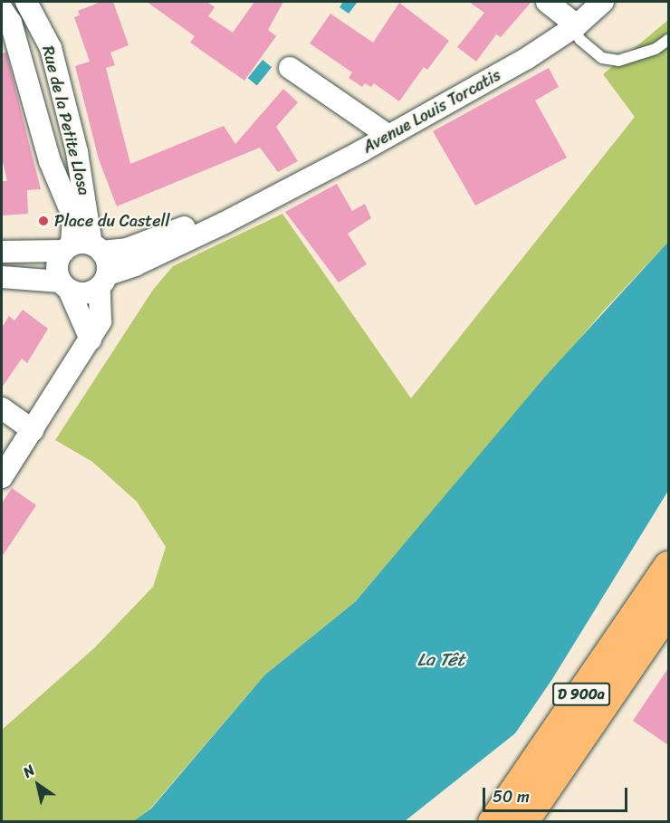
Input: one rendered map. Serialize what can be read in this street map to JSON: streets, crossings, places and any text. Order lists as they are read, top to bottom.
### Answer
{
  "streets": {
    "highway": ["D 900a"],
    "street": ["Avenue Louis Torcatis", "Rue de la Petite Llosa"]
  },
  "crossings": [
    ["Avenue Louis Torcatis", "Rue de la Petite Llosa"]
  ],
  "water": ["La Têt"],
  "places": ["Place du Castell"],
  "scale_bar": "50 m",
  "north": "top left"
}
